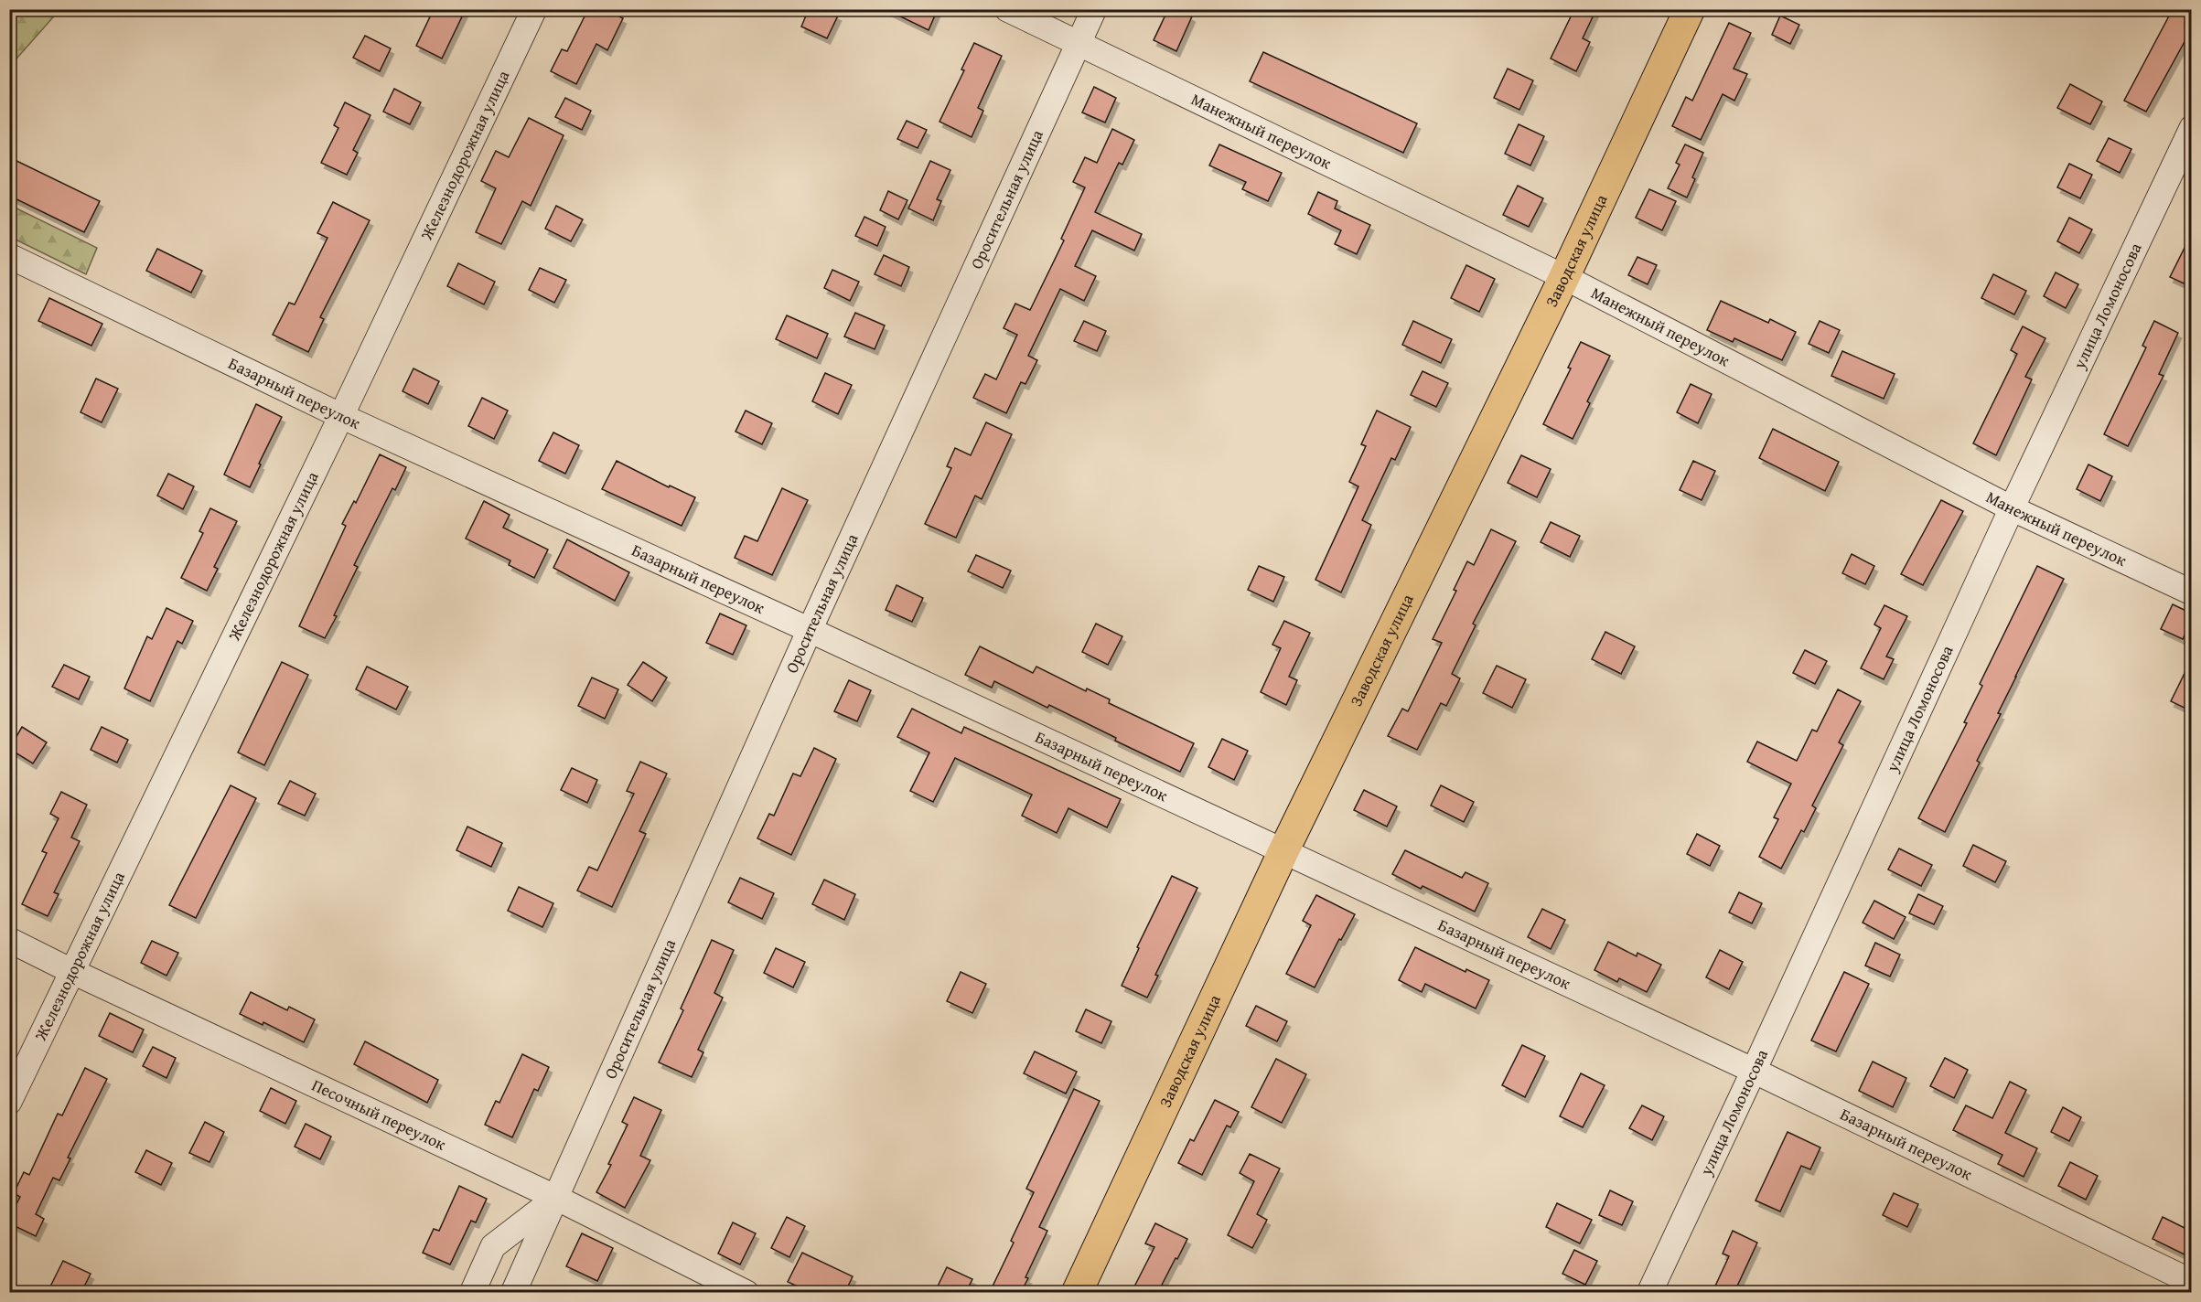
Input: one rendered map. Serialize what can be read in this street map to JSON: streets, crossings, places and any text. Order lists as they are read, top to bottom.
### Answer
{
  "streets": {
    "main road": ["Заводская улица"],
    "street": [
      "Манежный переулок",
      "Железнодорожная улица",
      "Оросительная улица",
      "улица Ломоносова",
      "Базарный переулок",
      "Песочный переулок"
    ]
  },
  "crossings": [
    ["Манежный переулок", "Оросительная улица"],
    ["Манежный переулок", "Заводская улица"],
    ["Манежный переулок", "улица Ломоносова"],
    ["Железнодорожная улица", "Базарный переулок"],
    ["Железнодорожная улица", "Песочный переулок"],
    ["Оросительная улица", "Базарный переулок"],
    ["Оросительная улица", "Песочный переулок"],
    ["Заводская улица", "Базарный переулок"],
    ["улица Ломоносова", "Базарный переулок"]
  ]
}
